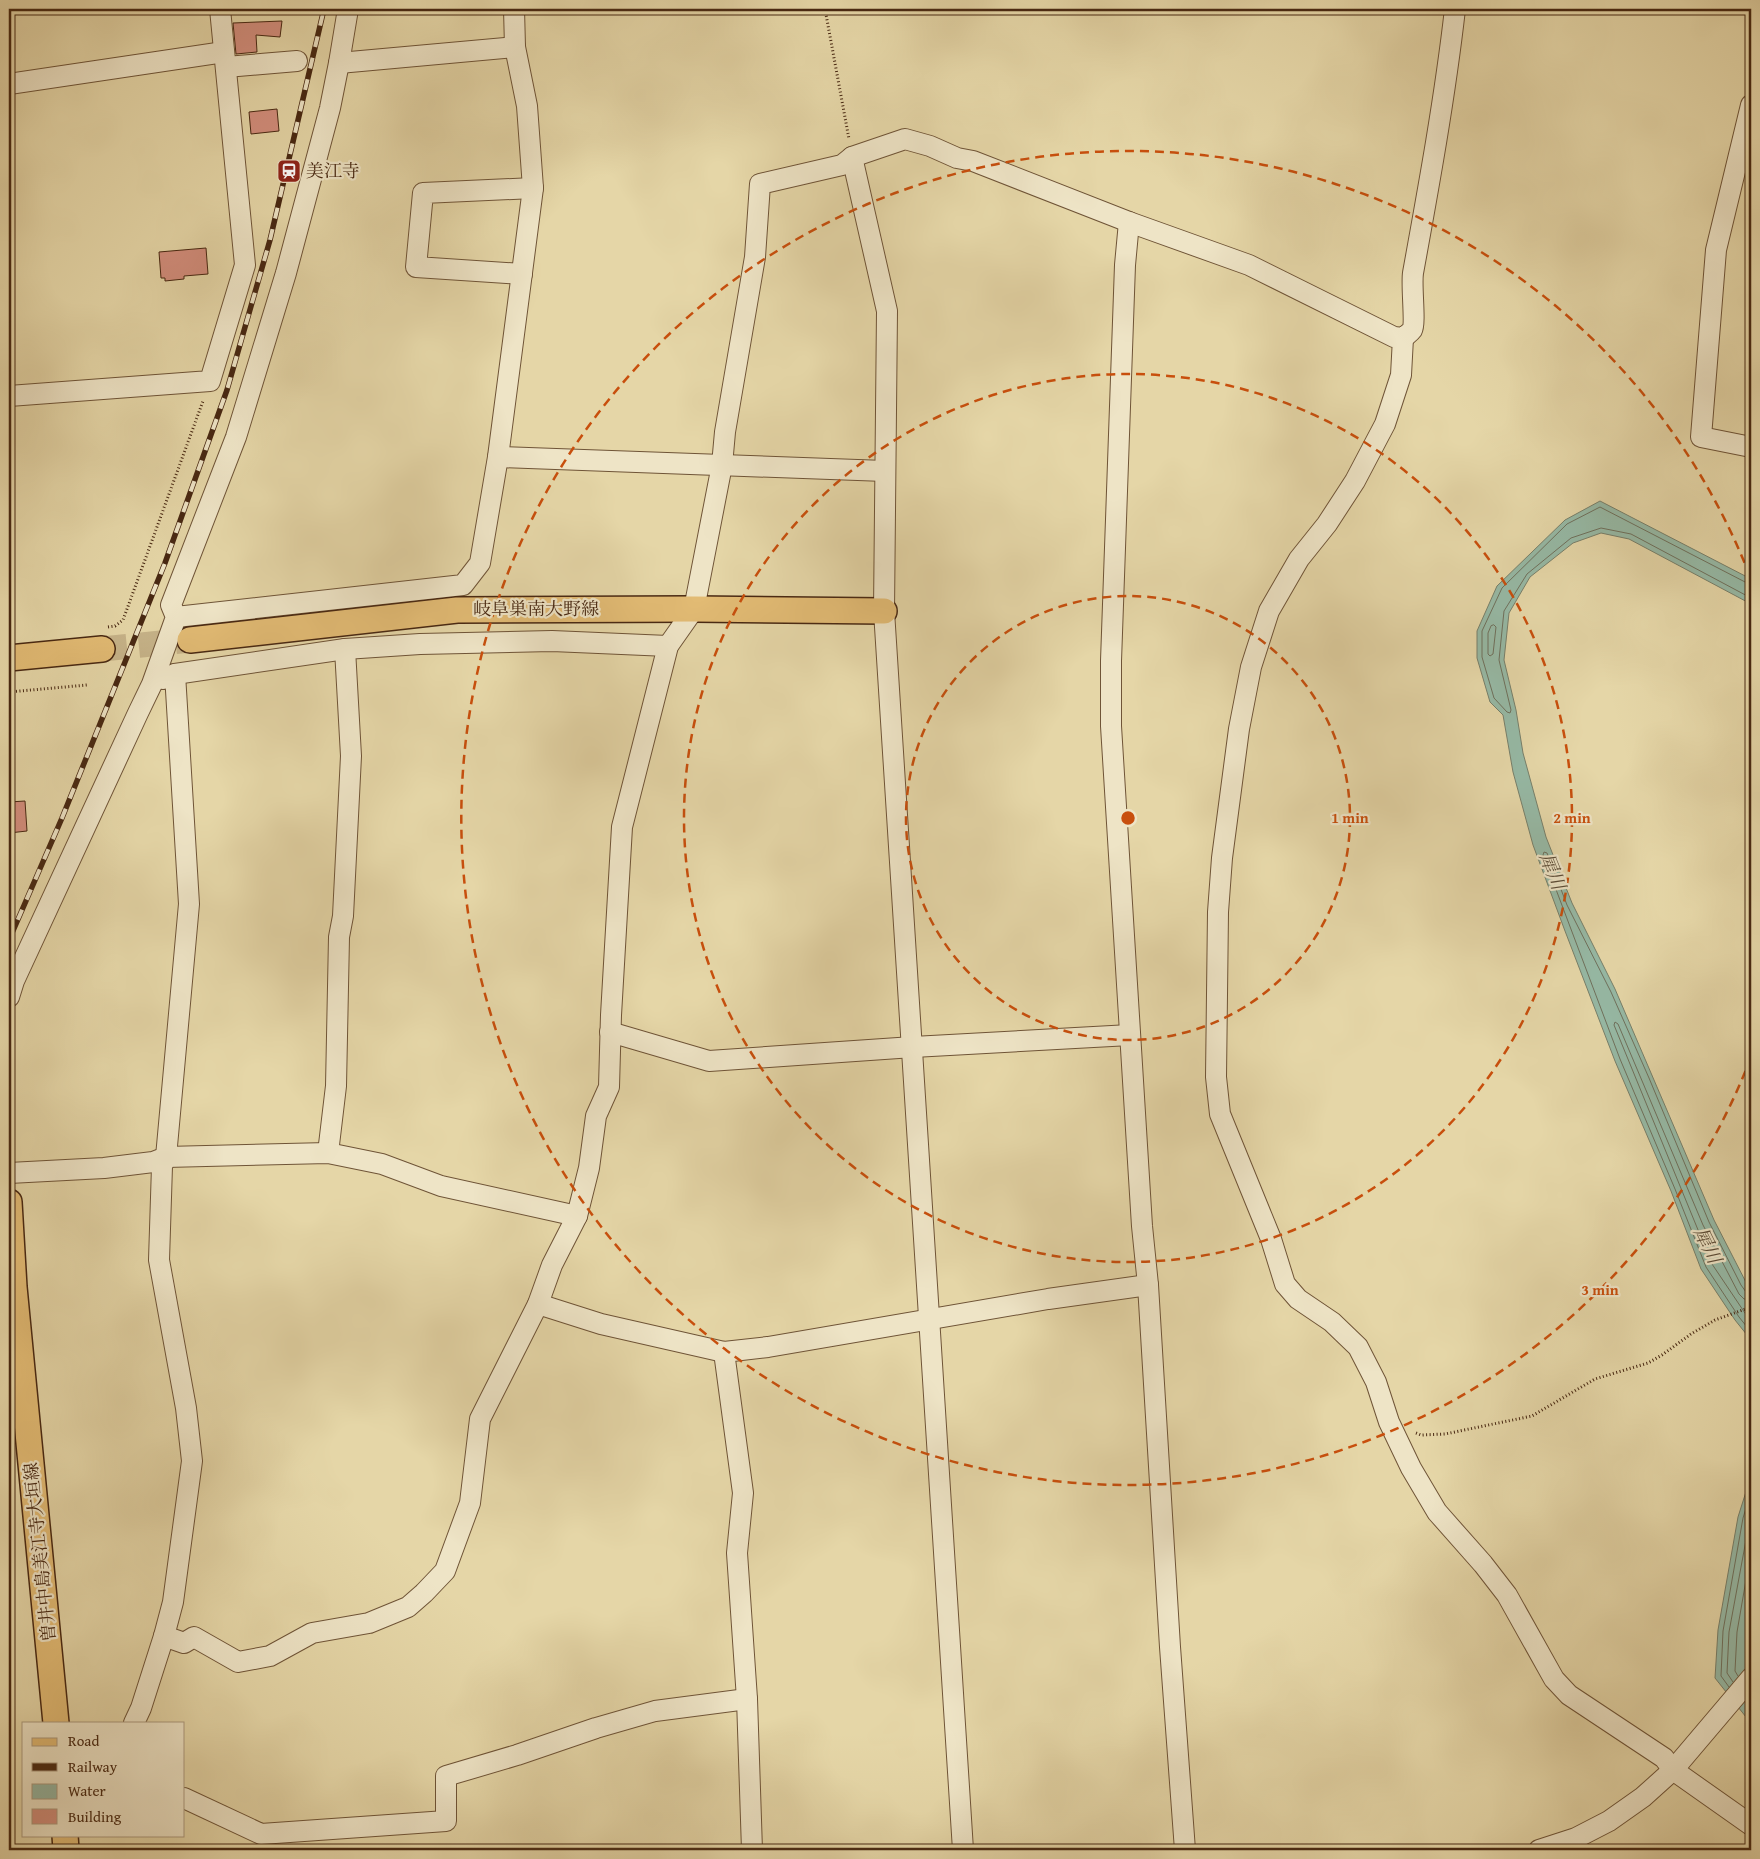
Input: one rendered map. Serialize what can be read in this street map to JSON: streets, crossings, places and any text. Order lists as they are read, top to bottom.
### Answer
{
  "streets": {
    "main road": ["岐阜巣南大野線", "曽井中島美江寺大垣線"]
  },
  "water": ["犀川"],
  "places": {
    "station": ["美江寺"]
  },
  "legend": [
    "Road",
    "Railway",
    "Water",
    "Building"
  ],
  "rings": ["1 min", "2 min", "3 min"]
}
